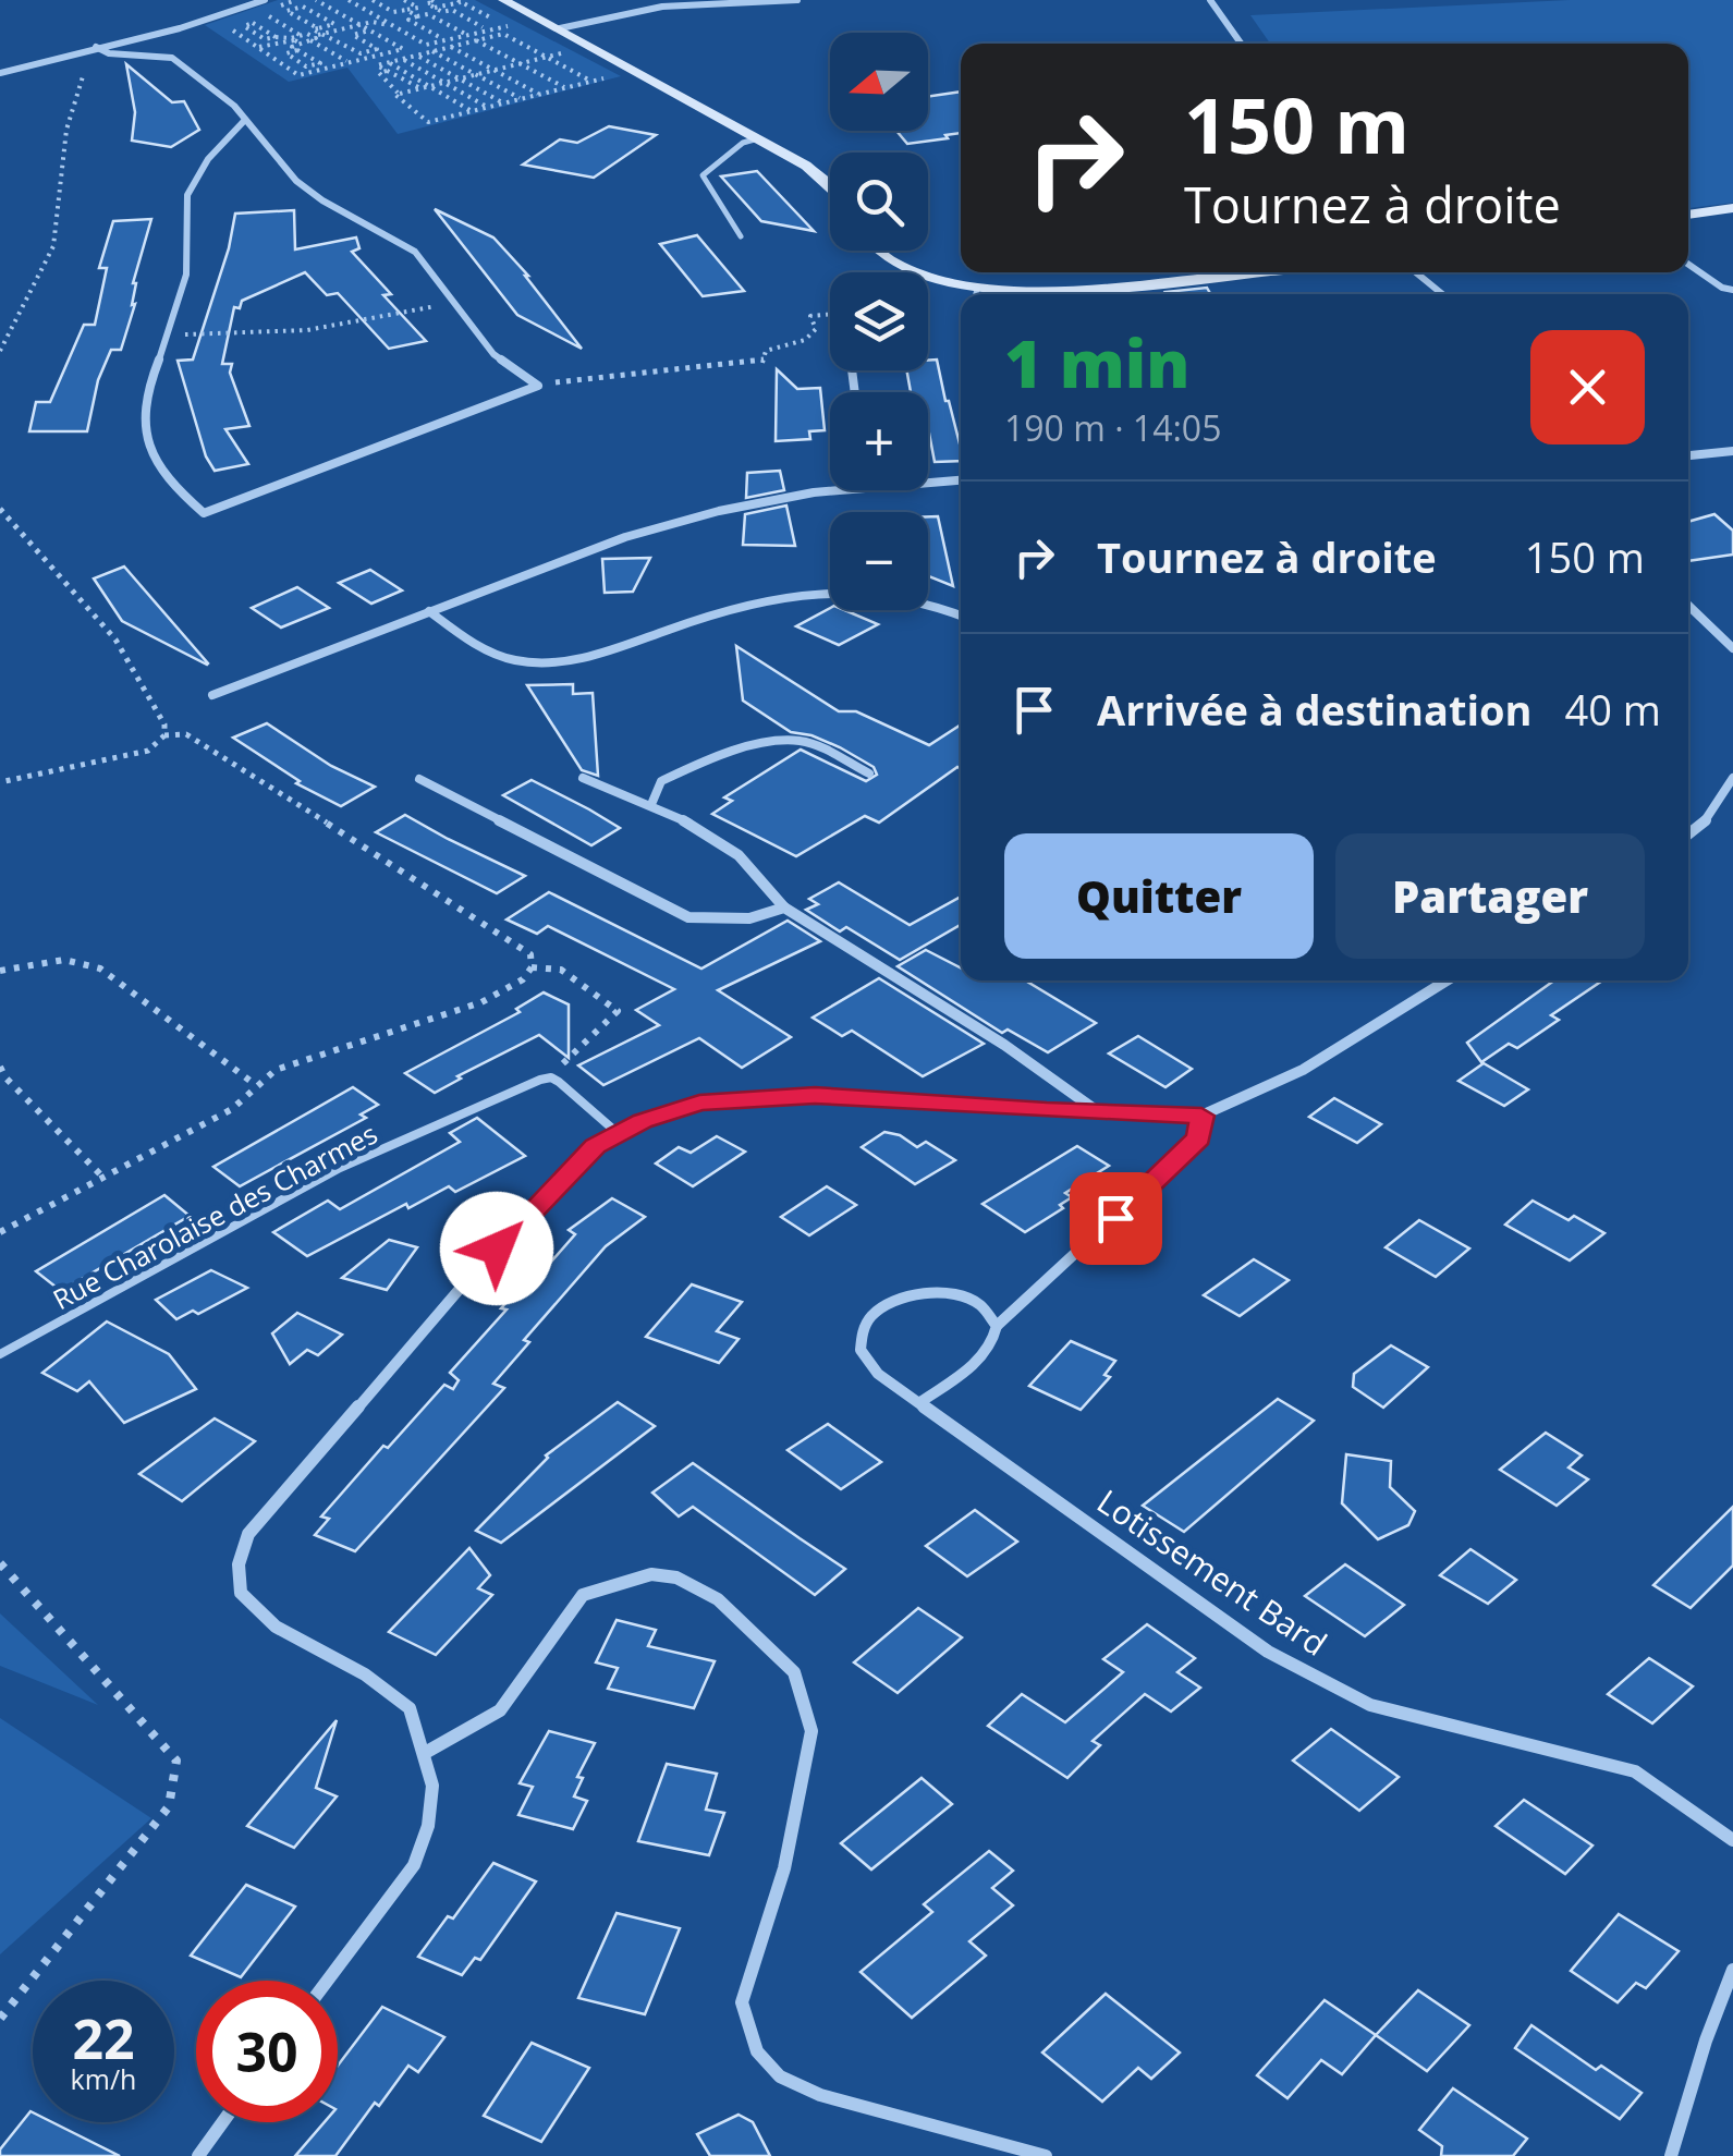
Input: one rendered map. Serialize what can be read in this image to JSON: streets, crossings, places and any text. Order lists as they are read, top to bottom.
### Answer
{
  "streets": {
    "street": ["Lotissement Bard"],
    "lane": ["Rue Charolaise des Charmes"]
  },
  "north": "left",
  "page": {
    "map_buttons": ["+", "−"],
    "turn": ["150 m", "Tournez à droite"],
    "heading": ["1 min", "190 m · 14:05"],
    "list": [
      {
        "name": "Tournez à droite",
        "value": "150 m"
      },
      {
        "name": "Arrivée à destination",
        "value": "40 m"
      }
    ],
    "buttons": ["Quitter", "Partager"],
    "speed": "22 km/h",
    "limit": "30"
  }
}
